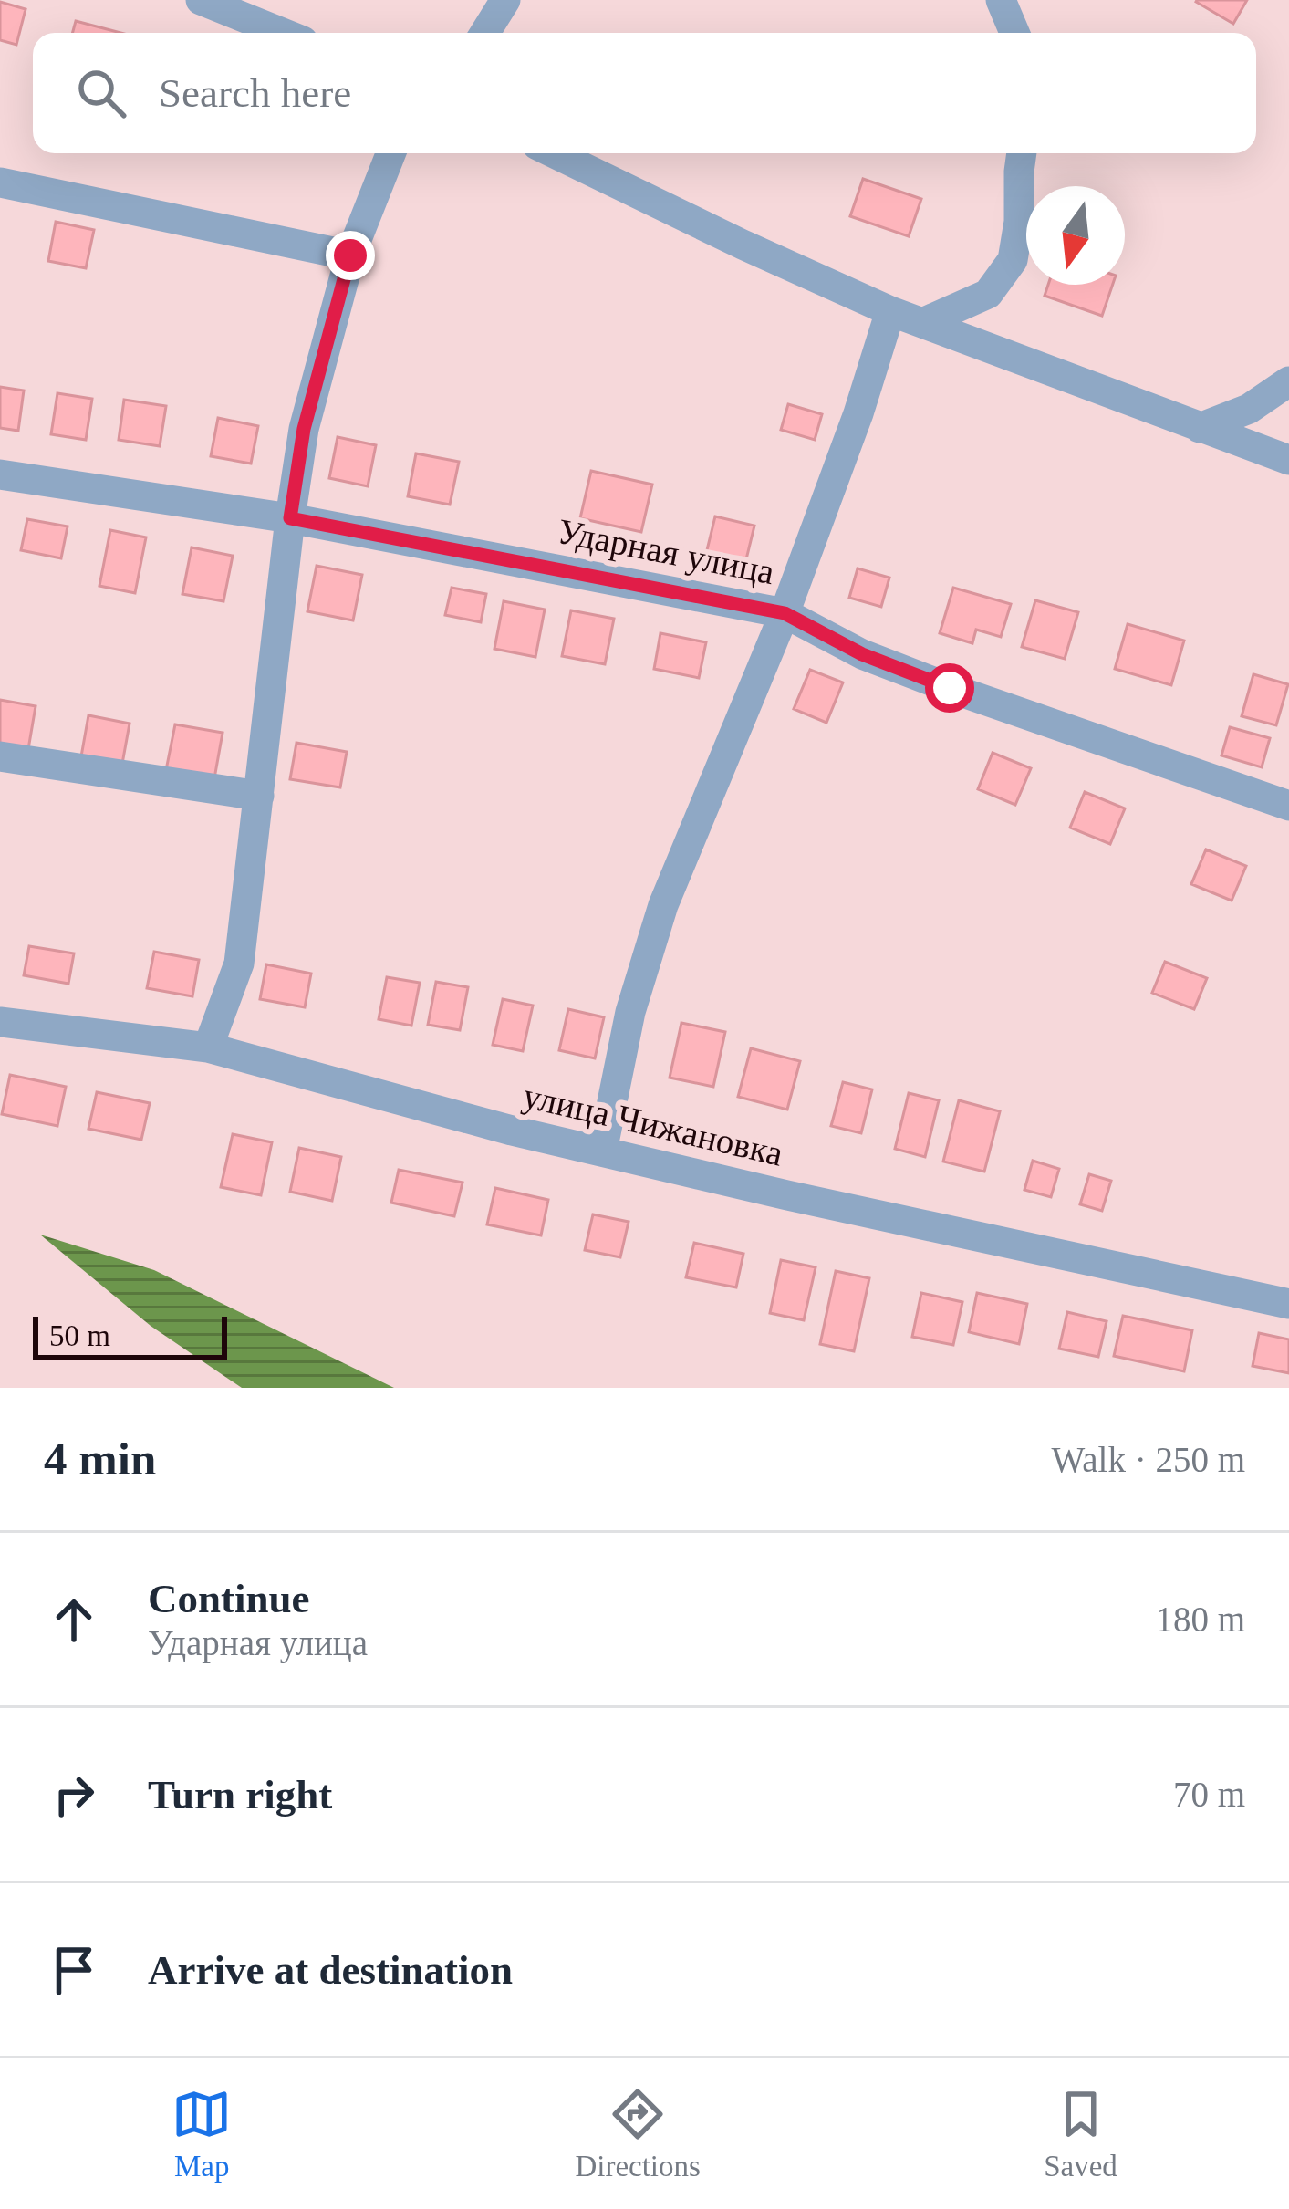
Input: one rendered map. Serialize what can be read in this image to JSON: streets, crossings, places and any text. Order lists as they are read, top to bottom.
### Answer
{
  "streets": {
    "street": ["Ударная улица", "улица Чижановка"]
  },
  "scale_bar": "50 m",
  "north": "bottom",
  "page": {
    "search": "Search here",
    "scale": "50 m",
    "heading": ["4 min", "Walk · 250 m"],
    "list": [
      ["Continue", "Ударная улица", "180 m"],
      ["Turn right", "70 m"],
      "Arrive at destination"
    ],
    "nav": ["Map", "Directions", "Saved"]
  }
}
